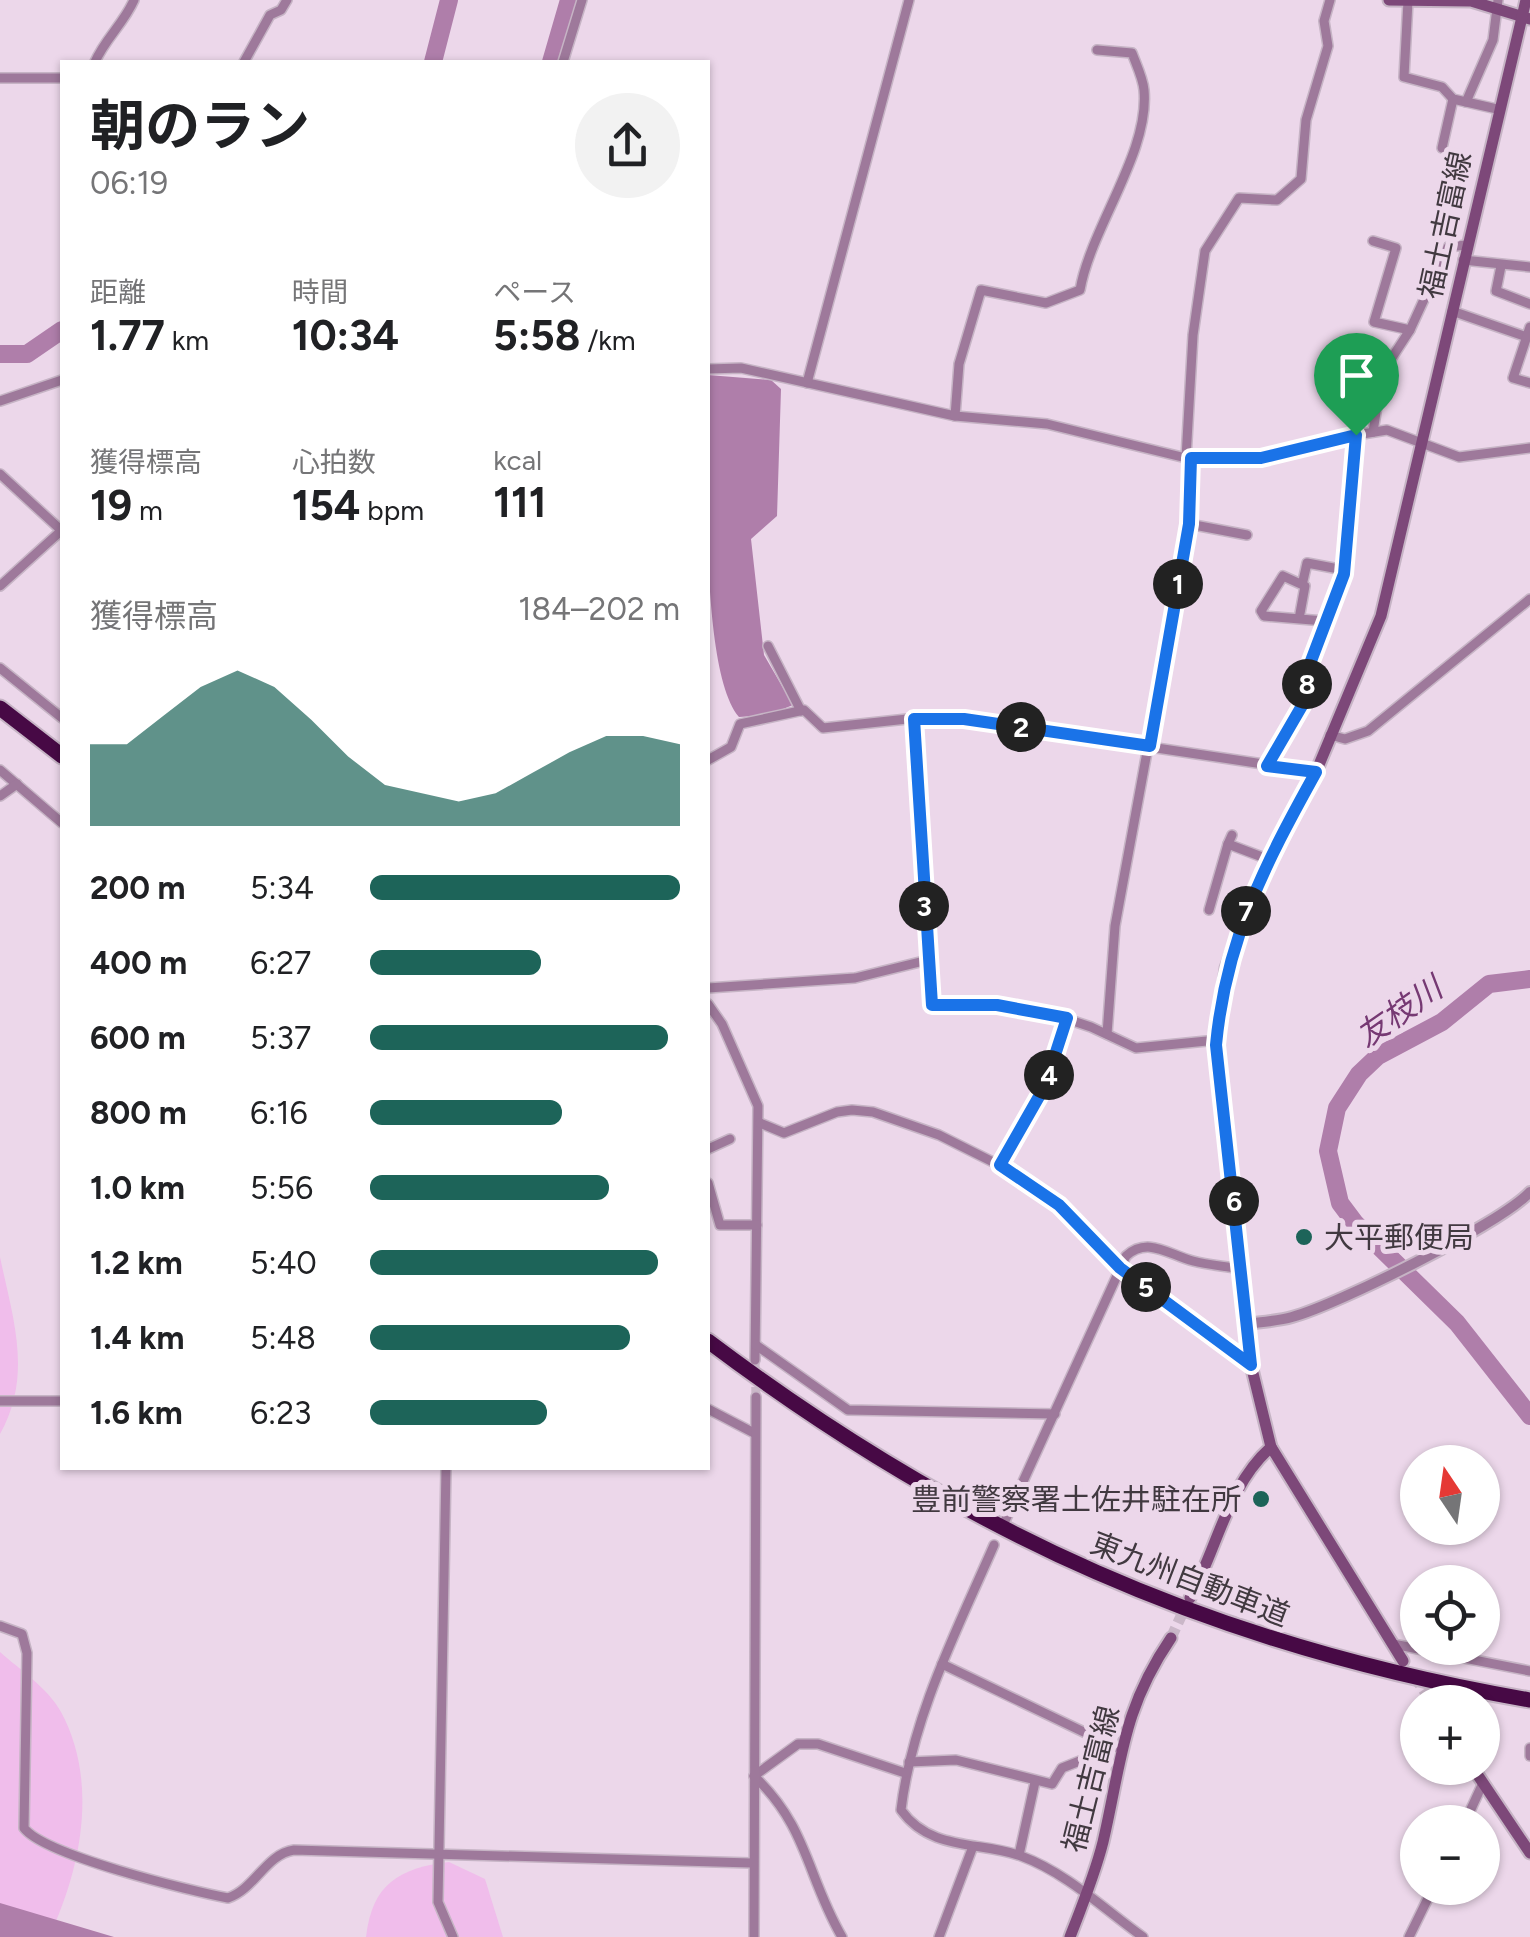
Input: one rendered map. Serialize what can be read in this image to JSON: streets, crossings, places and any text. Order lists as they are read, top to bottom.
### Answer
{
  "streets": {
    "highway": ["東九州自動車道"],
    "main road": ["福土吉富線"]
  },
  "water": ["友枝川"],
  "places": ["大平郵便局", "豊前警察署土佐井駐在所"],
  "north": "top",
  "page": {
    "heading": ["朝のラン", "06:19"],
    "stats": [
      ["距離", "1.77 km"],
      ["時間", "10:34"],
      ["ペース", "5:58 /km"],
      ["獲得標高", "19 m"],
      ["心拍数", "154 bpm"],
      ["kcal", "111"]
    ],
    "pins": [
      "1",
      "8",
      "2",
      "3",
      "7",
      "4",
      "6",
      "5"
    ],
    "chart": ["獲得標高", "184–202 m"],
    "list": [
      {
        "name": "200 m",
        "note": "5:34"
      },
      {
        "name": "400 m",
        "note": "6:27"
      },
      {
        "name": "600 m",
        "note": "5:37"
      },
      {
        "name": "800 m",
        "note": "6:16"
      },
      {
        "name": "1.0 km",
        "note": "5:56"
      },
      {
        "name": "1.2 km",
        "note": "5:40"
      },
      {
        "name": "1.4 km",
        "note": "5:48"
      },
      {
        "name": "1.6 km",
        "note": "6:23"
      }
    ],
    "map_buttons": ["+", "−"]
  }
}
